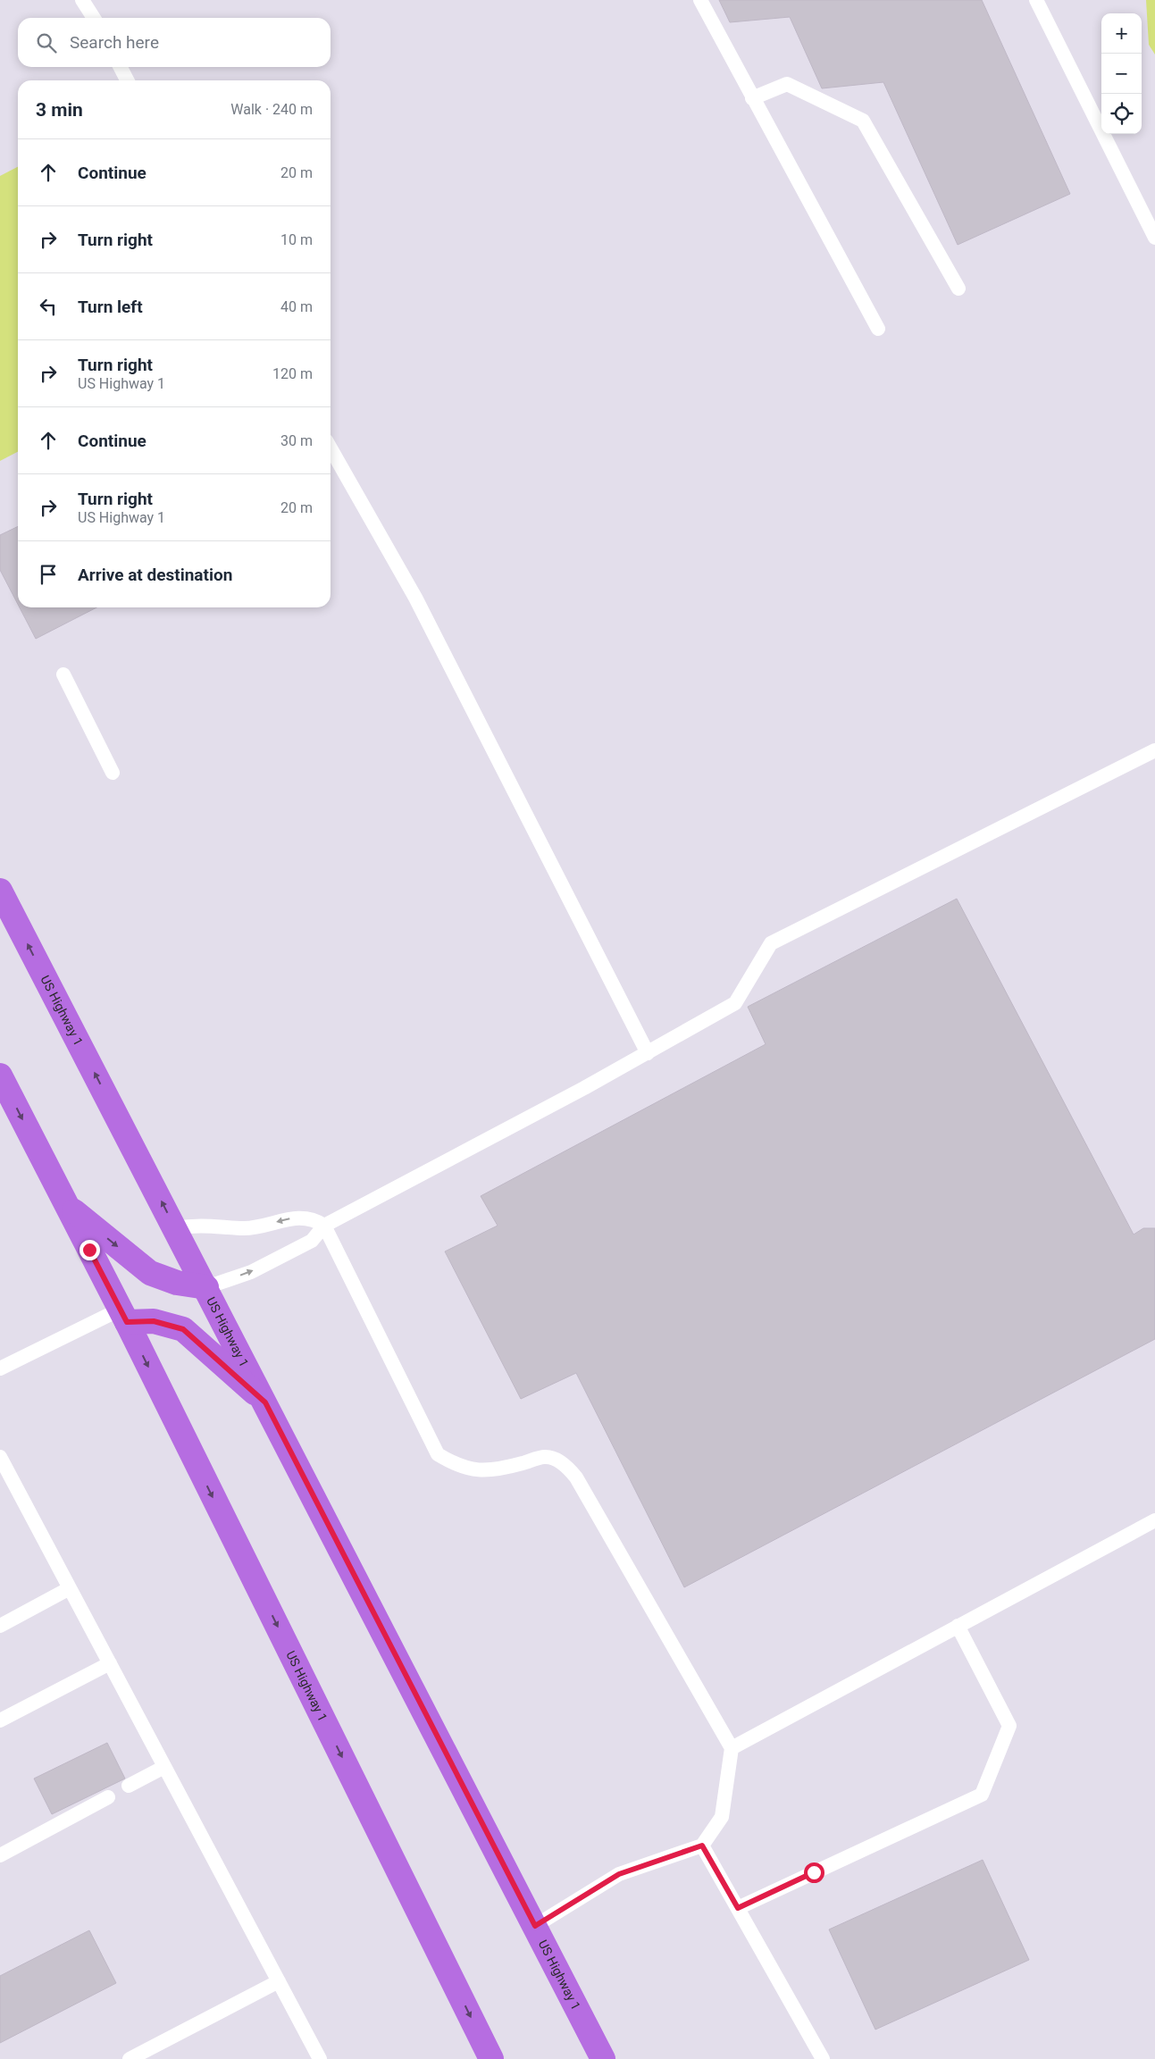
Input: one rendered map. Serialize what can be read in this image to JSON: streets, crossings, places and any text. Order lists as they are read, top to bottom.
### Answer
{
  "streets": {
    "main road": ["US Highway 1"]
  },
  "page": {
    "map_buttons": ["+", "−"],
    "search": "Search here",
    "heading": ["3 min", "Walk · 240 m"],
    "list": [
      ["Continue", "20 m"],
      ["Turn right", "10 m"],
      ["Turn left", "40 m"],
      ["Turn right", "US Highway 1", "120 m"],
      ["Continue", "30 m"],
      ["Turn right", "US Highway 1", "20 m"],
      "Arrive at destination"
    ]
  }
}
